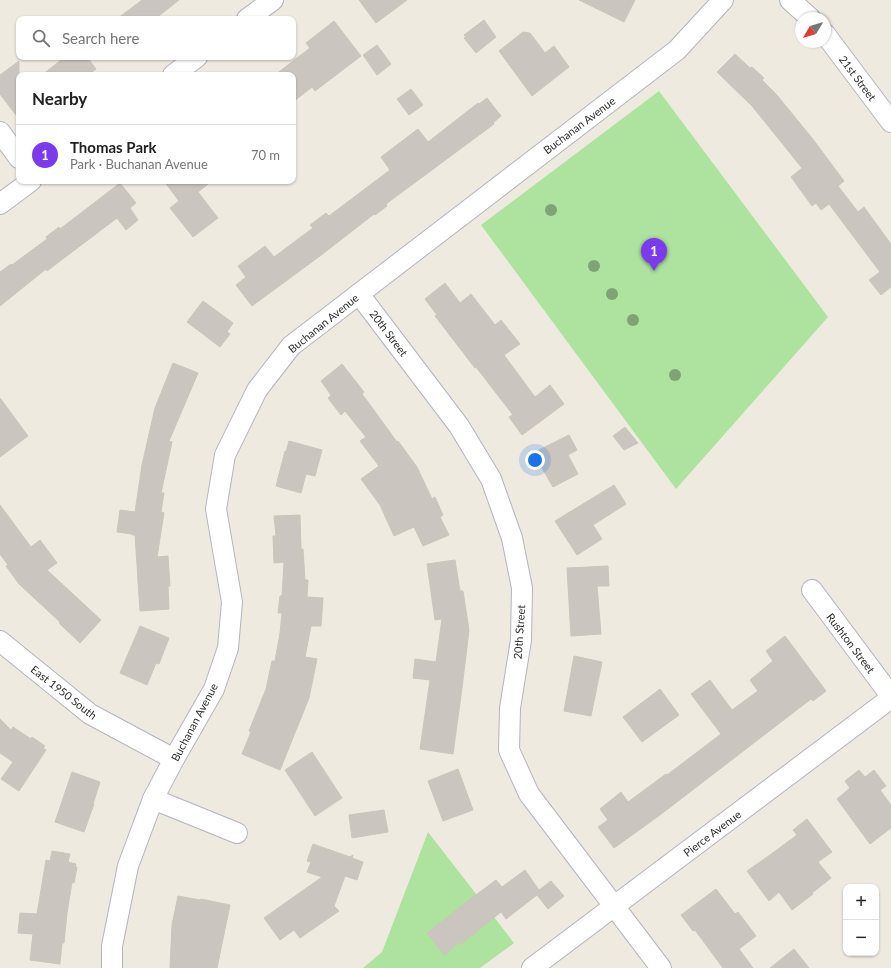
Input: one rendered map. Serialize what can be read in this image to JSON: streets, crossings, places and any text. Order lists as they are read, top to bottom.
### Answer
{
  "streets": {
    "street": [
      "21st Street",
      "Buchanan Avenue",
      "20th Street",
      "Rushton Street",
      "East 1950 South",
      "Pierce Avenue"
    ]
  },
  "crossings": [
    ["Buchanan Avenue", "20th Street"],
    ["Buchanan Avenue", "East 1950 South"],
    ["20th Street", "Pierce Avenue"],
    ["Rushton Street", "Pierce Avenue"]
  ],
  "north": "bottom left",
  "page": {
    "search": "Search here",
    "heading": "Nearby",
    "list": [
      {
        "mark": "1",
        "name": "Thomas Park",
        "note": "Park · Buchanan Avenue",
        "value": "70 m"
      }
    ],
    "pins": "1",
    "map_buttons": ["+", "−"]
  }
}
